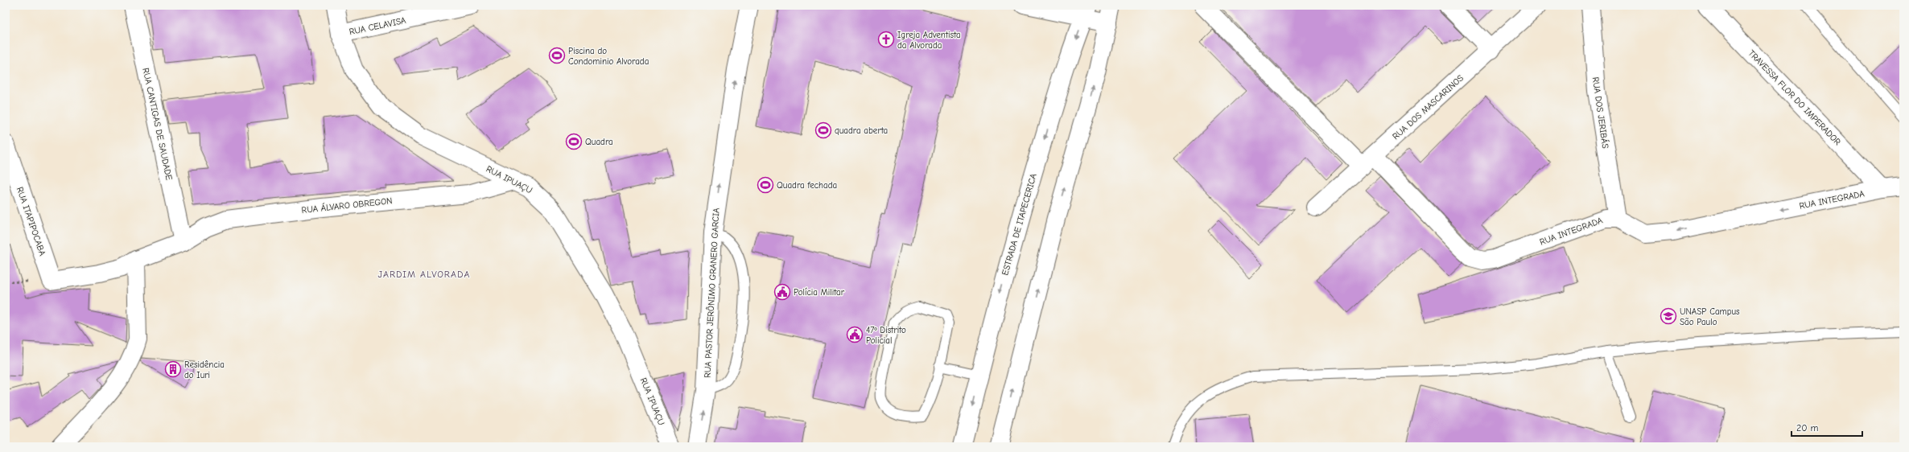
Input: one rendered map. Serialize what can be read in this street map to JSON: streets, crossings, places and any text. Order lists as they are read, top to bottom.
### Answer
{
  "streets": {
    "street": [
      "RUA CELAVISA",
      "TRAVESSA FLOR DO IMPERADOR",
      "RUA DOS MASCARINOS",
      "RUA DOS JERIBÁS",
      "RUA CANTIGAS DE SAUDADE",
      "RUA IPUAÇU",
      "RUA INTEGRADA",
      "RUA ÁLVARO OBREGON",
      "RUA ITAPIPOCABA",
      "ESTRADA DE ITAPECERICA",
      "RUA PASTOR JERÔNIMO GRANERO GARCIA"
    ]
  },
  "crossings": [
    ["RUA CELAVISA", "RUA IPUAÇU"],
    ["TRAVESSA FLOR DO IMPERADOR", "RUA INTEGRADA"],
    ["RUA DOS MASCARINOS", "RUA INTEGRADA"],
    ["RUA DOS JERIBÁS", "RUA INTEGRADA"],
    ["RUA CANTIGAS DE SAUDADE", "RUA ÁLVARO OBREGON"],
    ["RUA IPUAÇU", "RUA ÁLVARO OBREGON"],
    ["RUA ÁLVARO OBREGON", "RUA ITAPIPOCABA"]
  ],
  "one_way": ["RUA PASTOR JERÔNIMO GRANERO GARCIA"],
  "districts": ["JARDIM ALVORADA"],
  "places": {
    "church": ["Igreja Adventista da Alvorada"],
    "sports": [
      "Piscina do Condominio Alvorada",
      "quadra aberta",
      "Quadra",
      "Quadra fechada"
    ],
    "public building": ["Polícia Militar", "47º Distrito Policial"],
    "school or university": ["UNASP Campus São Paulo"],
    "building": ["Residência do Iuri"]
  },
  "scale_bar": "20 m"
}
